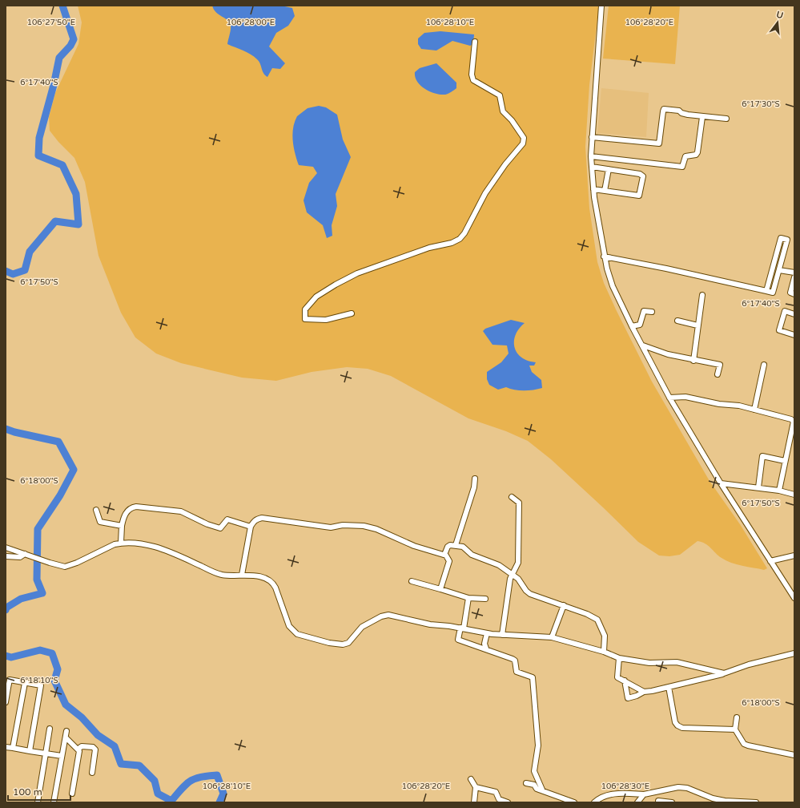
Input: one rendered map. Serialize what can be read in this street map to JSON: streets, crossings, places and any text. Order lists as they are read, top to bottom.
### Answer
{
  "scale_bar": "100 m",
  "north": "top",
  "coordinates": [
    "106°27'50\"E",
    "106°28'00\"E",
    "106°28'10\"E",
    "106°28'20\"E",
    "6°17'40\"S",
    "6°17'30\"S",
    "6°17'50\"S",
    "6°18'00\"S",
    "6°18'10\"S",
    "106°28'30\"E"
  ]
}
